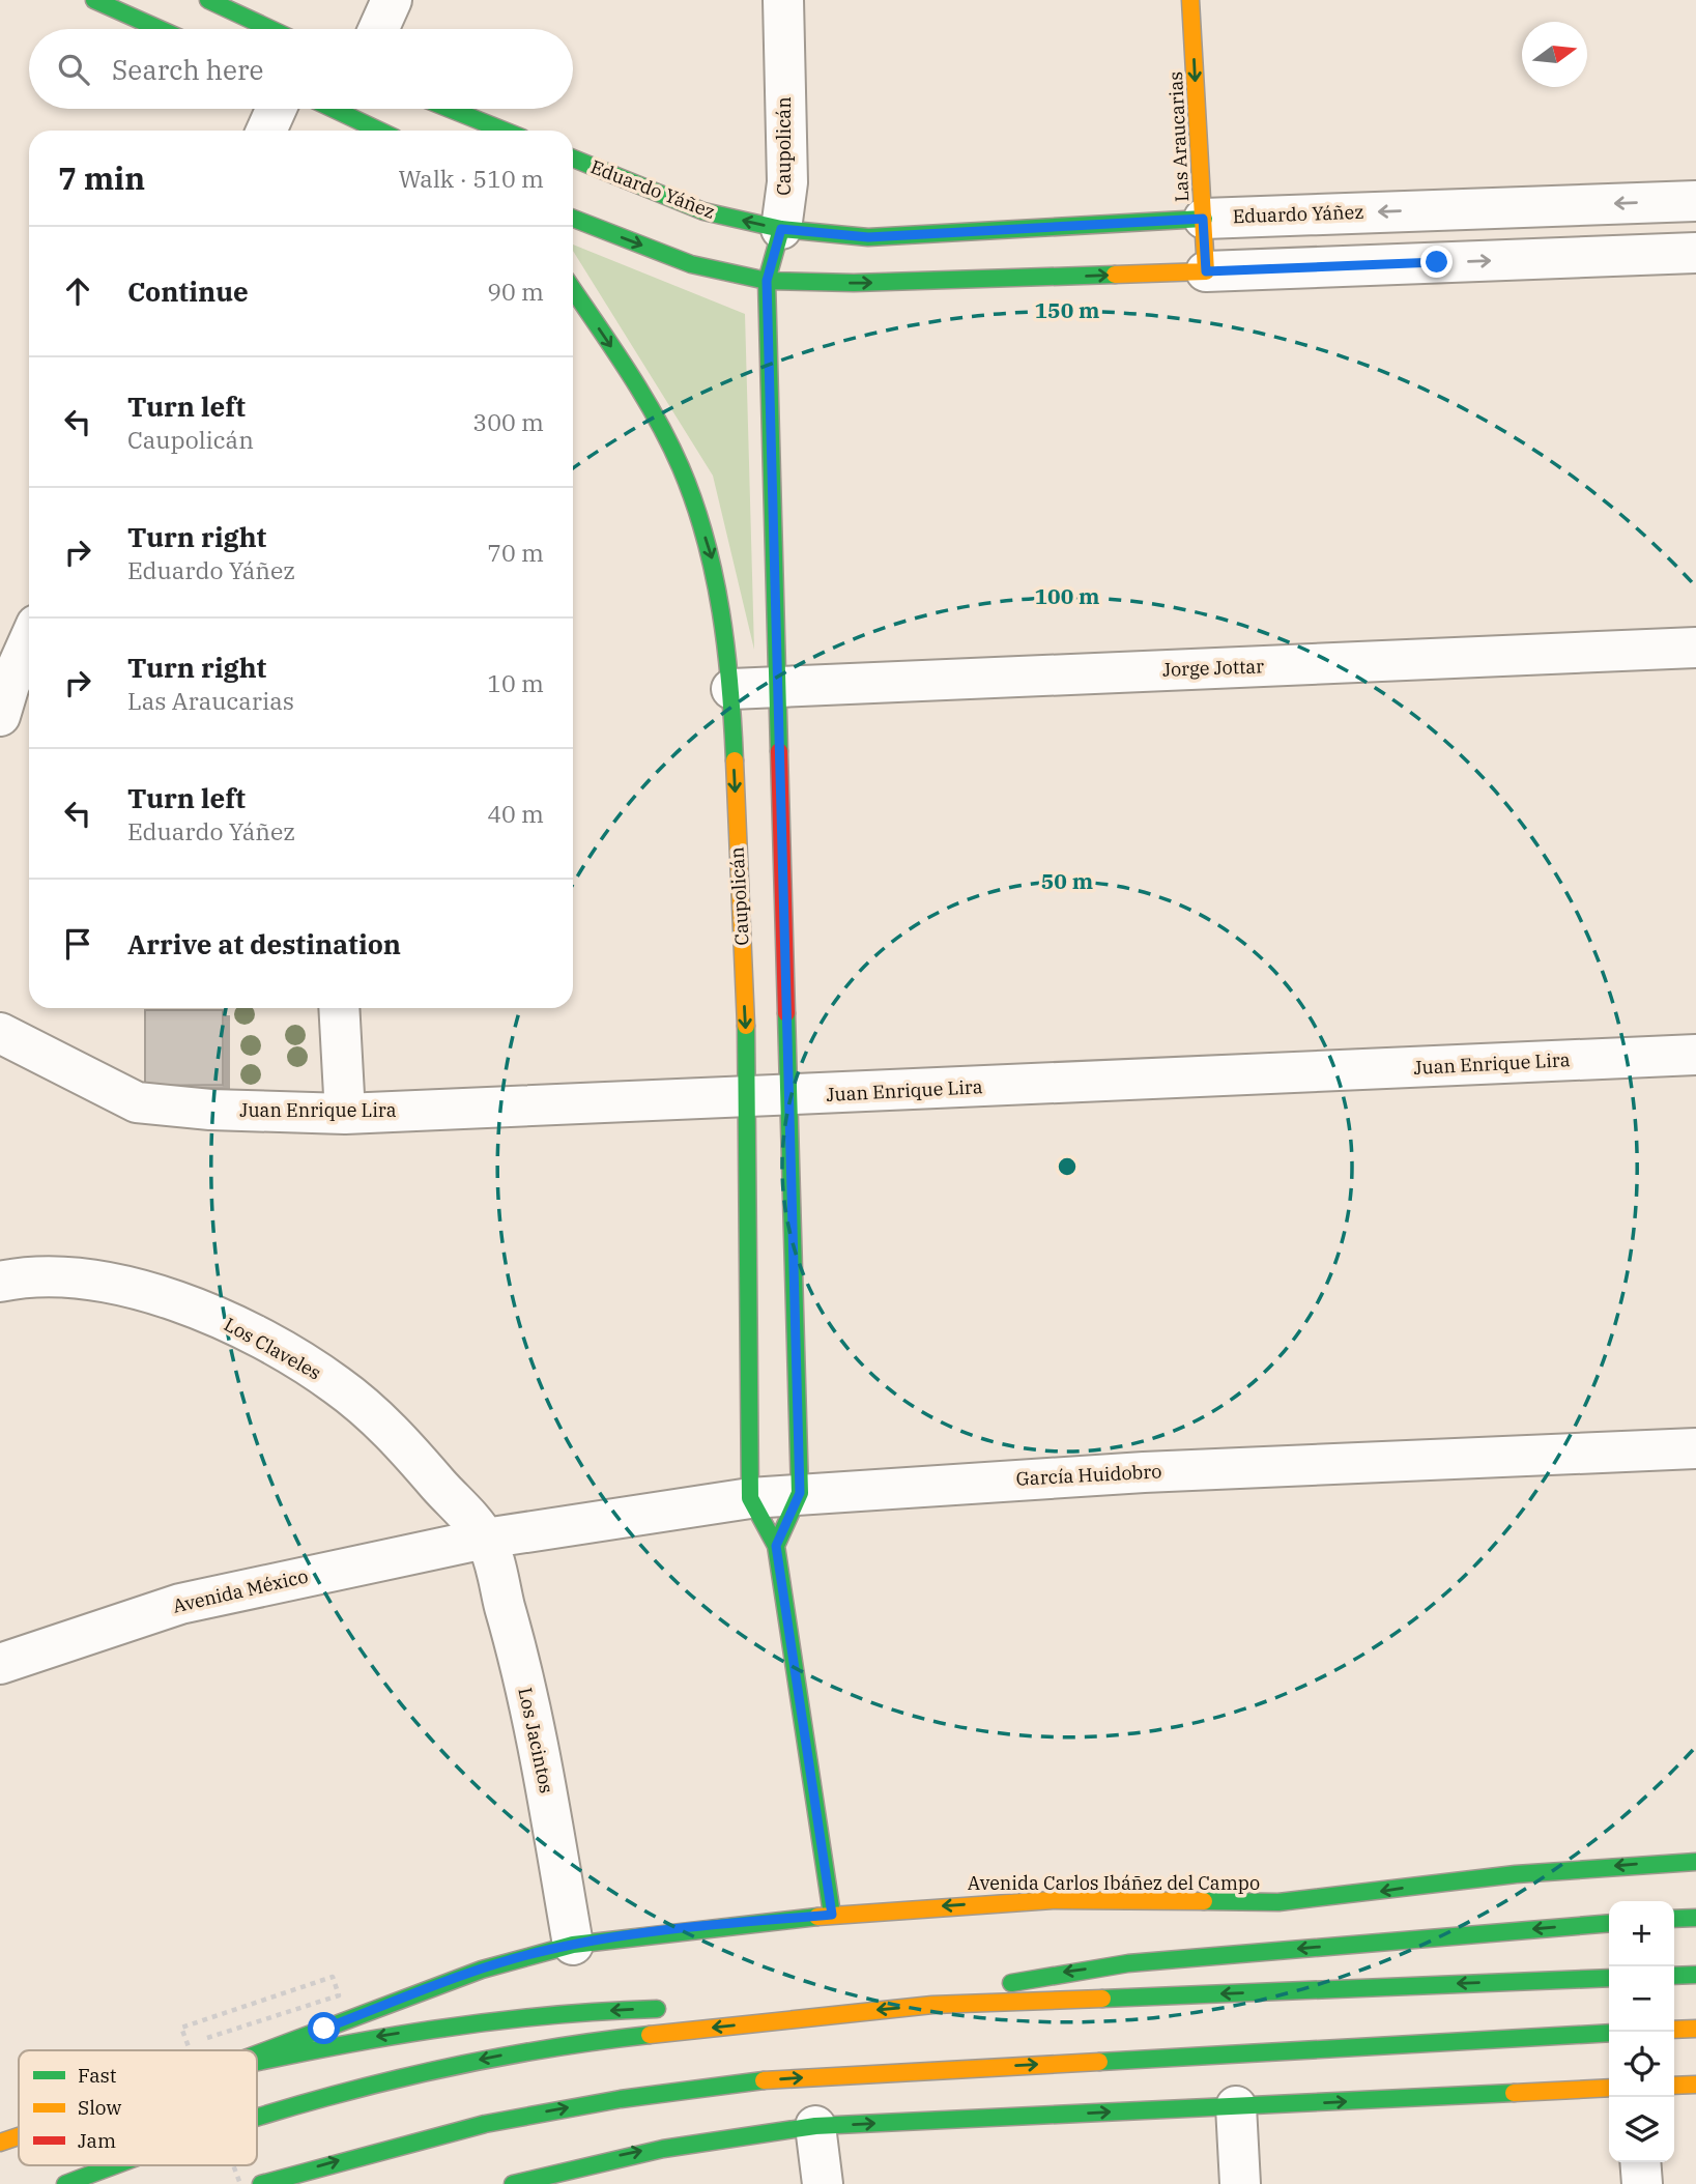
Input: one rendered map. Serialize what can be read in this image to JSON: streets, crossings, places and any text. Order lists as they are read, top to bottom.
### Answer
{
  "streets": {
    "main road": [
      "Las Araucarias",
      "Caupolicán",
      "Eduardo Yáñez",
      "Avenida Carlos Ibáñez del Campo"
    ],
    "street": [
      "Jorge Jottar",
      "Juan Enrique Lira",
      "Los Claveles",
      "García Huidobro",
      "Avenida México",
      "Los Jacintos"
    ]
  },
  "crossings": [
    ["Las Araucarias", "Eduardo Yáñez"],
    ["Caupolicán", "Eduardo Yáñez"],
    ["Caupolicán", "Jorge Jottar"],
    ["Caupolicán", "Juan Enrique Lira"],
    ["Caupolicán", "García Huidobro"],
    ["Caupolicán", "Avenida Carlos Ibáñez del Campo"],
    ["Los Claveles", "García Huidobro"],
    ["Los Claveles", "Avenida México"],
    ["Los Claveles", "Los Jacintos"],
    ["García Huidobro", "Avenida México"],
    ["García Huidobro", "Los Jacintos"],
    ["Avenida México", "Los Jacintos"],
    ["Los Jacintos", "Avenida Carlos Ibáñez del Campo"]
  ],
  "one_way": ["Las Araucarias", "Eduardo Yáñez"],
  "legend": ["Fast", "Slow", "Jam"],
  "north": "right",
  "page": {
    "search": "Search here",
    "heading": ["7 min", "Walk · 510 m"],
    "list": [
      ["Continue", "90 m"],
      ["Turn left", "Caupolicán", "300 m"],
      ["Turn right", "Eduardo Yáñez", "70 m"],
      ["Turn right", "Las Araucarias", "10 m"],
      ["Turn left", "Eduardo Yáñez", "40 m"],
      "Arrive at destination"
    ],
    "map_buttons": ["+", "−"]
  },
  "rings": ["150 m", "100 m", "50 m"]
}
